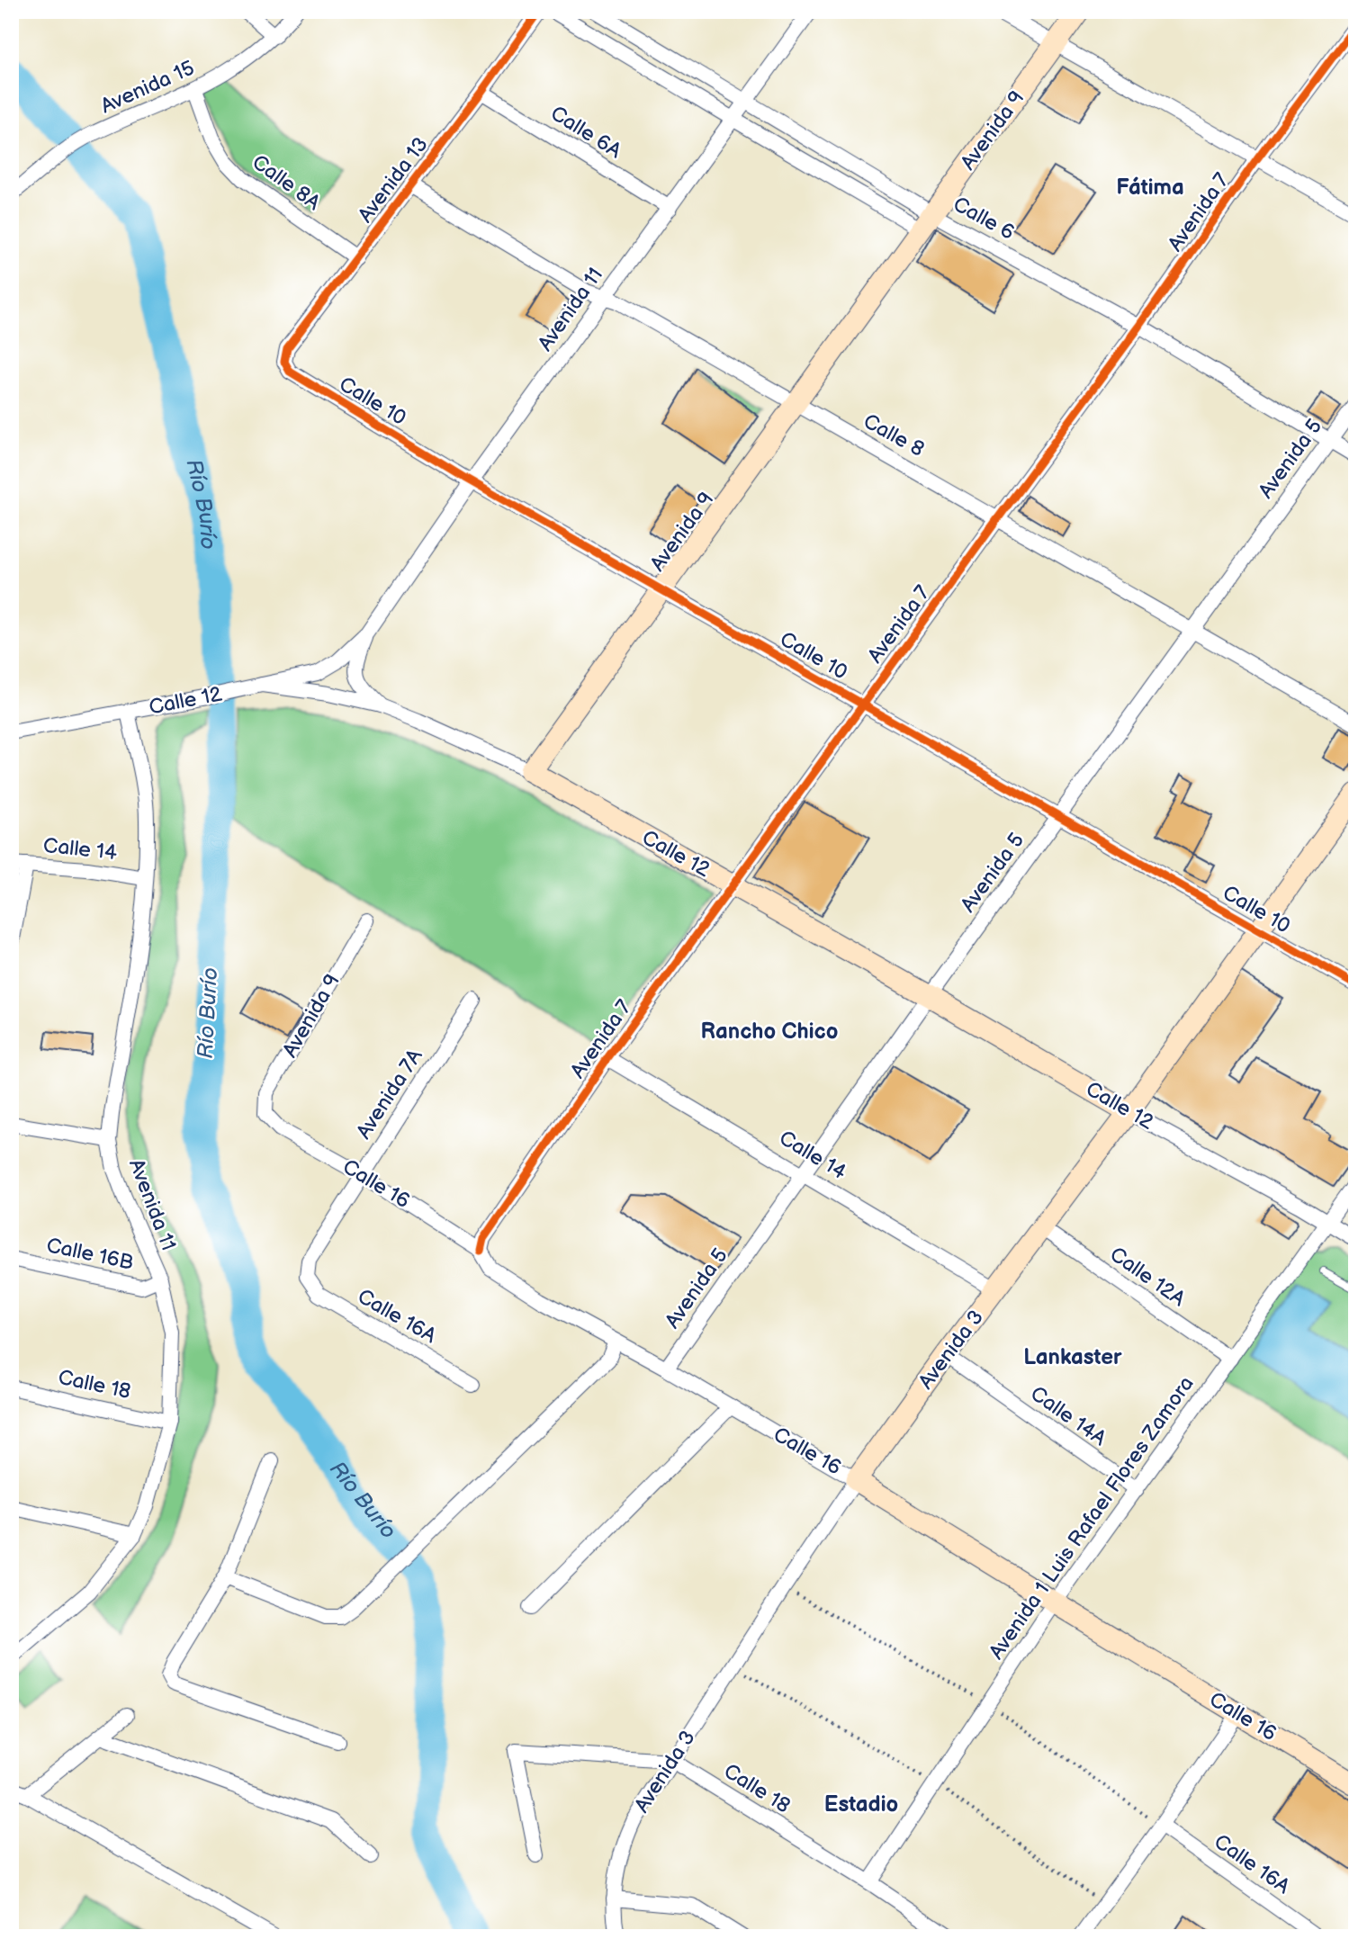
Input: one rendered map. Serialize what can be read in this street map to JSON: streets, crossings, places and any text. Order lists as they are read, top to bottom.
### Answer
{
  "streets": {
    "street": [
      "Avenida 15",
      "Avenida 9",
      "Calle 6A",
      "Avenida 13",
      "Calle 8A",
      "Avenida 7",
      "Calle 6",
      "Avenida 11",
      "Calle 10",
      "Calle 8",
      "Avenida 5",
      "Calle 12",
      "Calle 14",
      "Avenida 7A",
      "Calle 16",
      "Calle 16B",
      "Calle 12A",
      "Calle 16A",
      "Avenida 3",
      "Calle 18",
      "Calle 14A",
      "Avenida 1 Luis Rafael Flores Zamora"
    ]
  },
  "crossings": [
    ["Avenida 15", "Calle 8A"],
    ["Avenida 9", "Calle 6"],
    ["Avenida 9", "Calle 10"],
    ["Avenida 9", "Calle 8"],
    ["Avenida 9", "Calle 12"],
    ["Avenida 9", "Calle 16"],
    ["Calle 6A", "Avenida 13"],
    ["Calle 6A", "Avenida 11"],
    ["Avenida 13", "Calle 8A"],
    ["Avenida 13", "Calle 10"],
    ["Avenida 13", "Calle 8"],
    ["Avenida 7", "Calle 6"],
    ["Avenida 7", "Calle 10"],
    ["Avenida 7", "Calle 8"],
    ["Avenida 7", "Calle 12"],
    ["Avenida 7", "Calle 14"],
    ["Avenida 7", "Calle 16"],
    ["Calle 6", "Avenida 11"],
    ["Calle 6", "Avenida 5"],
    ["Avenida 11", "Calle 10"],
    ["Avenida 11", "Calle 8"],
    ["Avenida 11", "Calle 12"],
    ["Avenida 11", "Calle 14"],
    ["Avenida 11", "Calle 16B"],
    ["Avenida 11", "Calle 18"],
    ["Calle 10", "Avenida 5"],
    ["Calle 10", "Avenida 3"],
    ["Calle 8", "Avenida 5"],
    ["Avenida 5", "Calle 12"],
    ["Avenida 5", "Calle 14"],
    ["Avenida 5", "Calle 16"],
    ["Calle 12", "Avenida 3"],
    ["Calle 12", "Avenida 1 Luis Rafael Flores Zamora"],
    ["Calle 14", "Avenida 3"],
    ["Avenida 7A", "Calle 16"],
    ["Avenida 7A", "Calle 16A"],
    ["Calle 16", "Avenida 3"],
    ["Calle 16", "Avenida 1 Luis Rafael Flores Zamora"],
    ["Calle 12A", "Avenida 3"],
    ["Calle 12A", "Avenida 1 Luis Rafael Flores Zamora"],
    ["Avenida 3", "Calle 18"],
    ["Avenida 3", "Calle 14A"],
    ["Calle 18", "Avenida 1 Luis Rafael Flores Zamora"],
    ["Calle 14A", "Avenida 1 Luis Rafael Flores Zamora"]
  ],
  "districts": [
    "Fátima",
    "Rancho Chico",
    "Lankaster",
    "Estadio"
  ],
  "water": ["Río Burío"]
}
